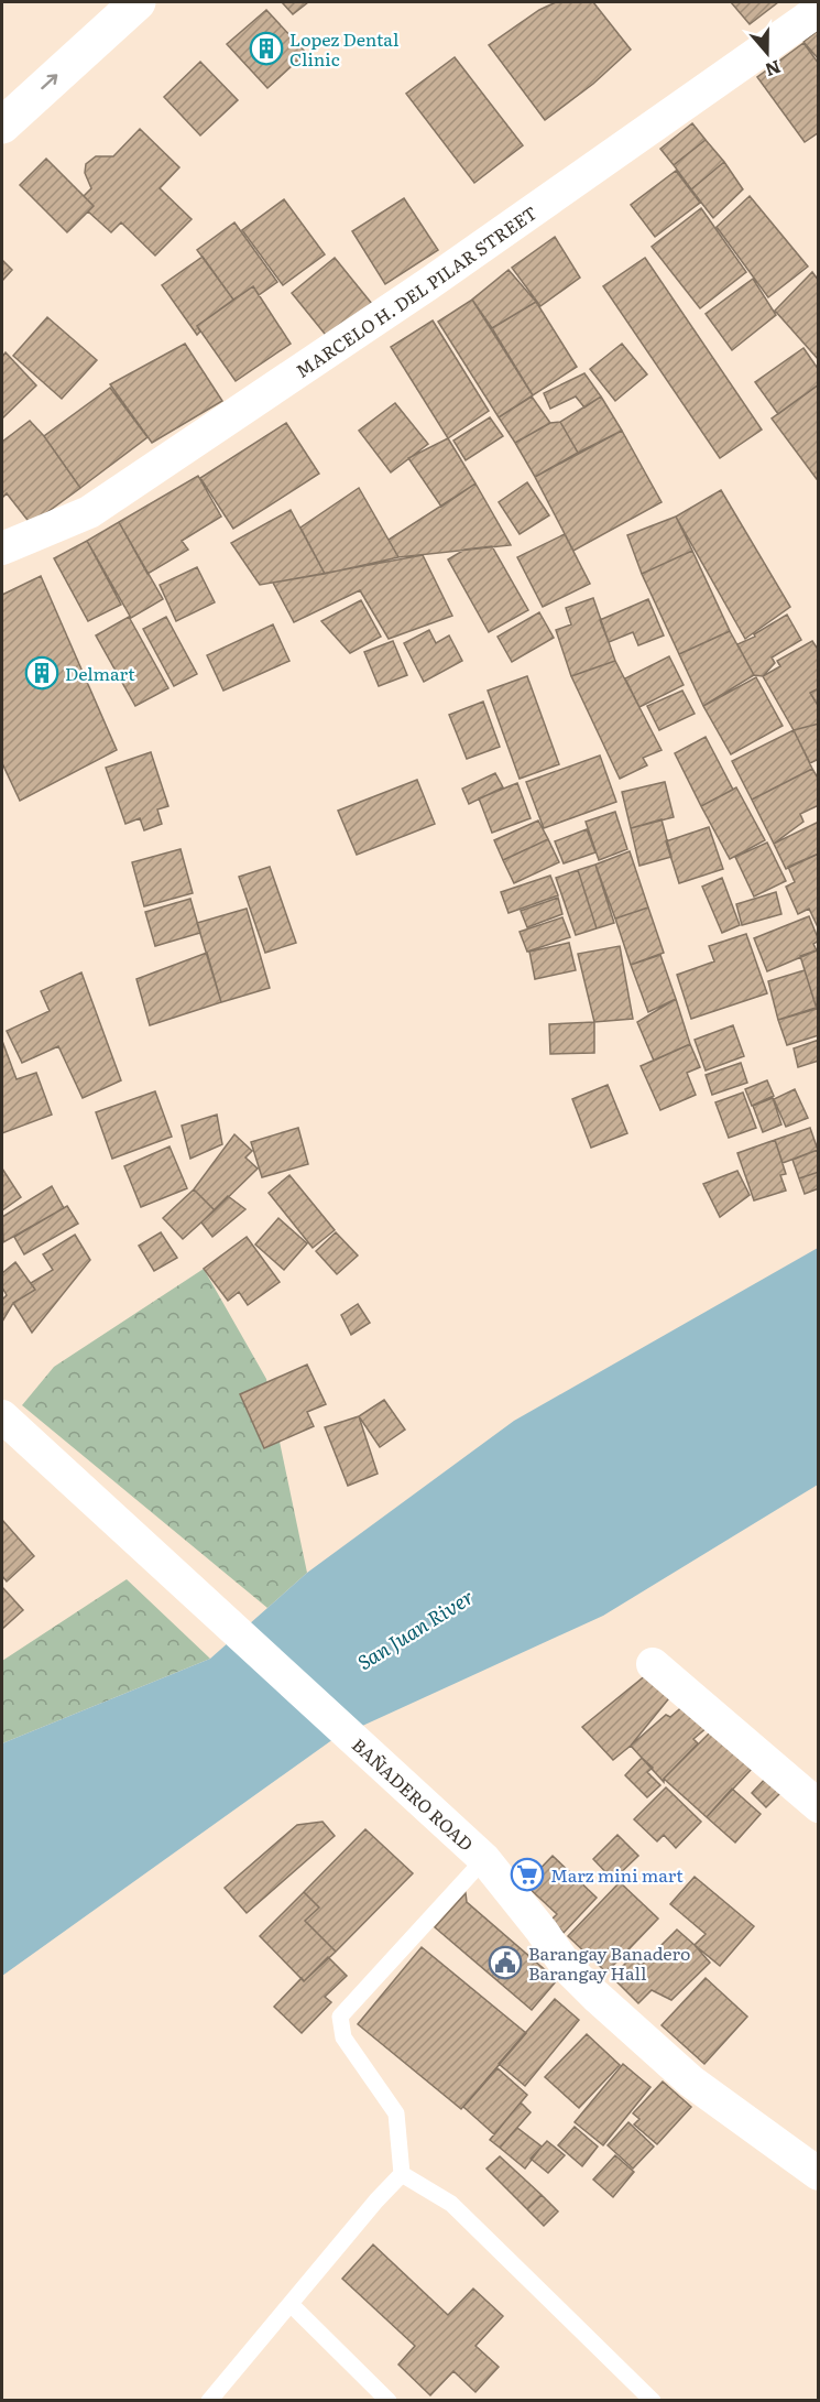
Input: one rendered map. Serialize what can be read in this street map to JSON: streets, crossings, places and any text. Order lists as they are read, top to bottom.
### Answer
{
  "streets": {
    "street": ["MARCELO H. DEL PILAR STREET", "BAÑADERO ROAD"]
  },
  "water": ["San Juan River"],
  "places": {
    "building": ["Lopez Dental Clinic", "Delmart"],
    "supermarket": ["Marz mini mart"],
    "public building": ["Barangay Banadero Barangay Hall"]
  },
  "north": "bottom"
}
